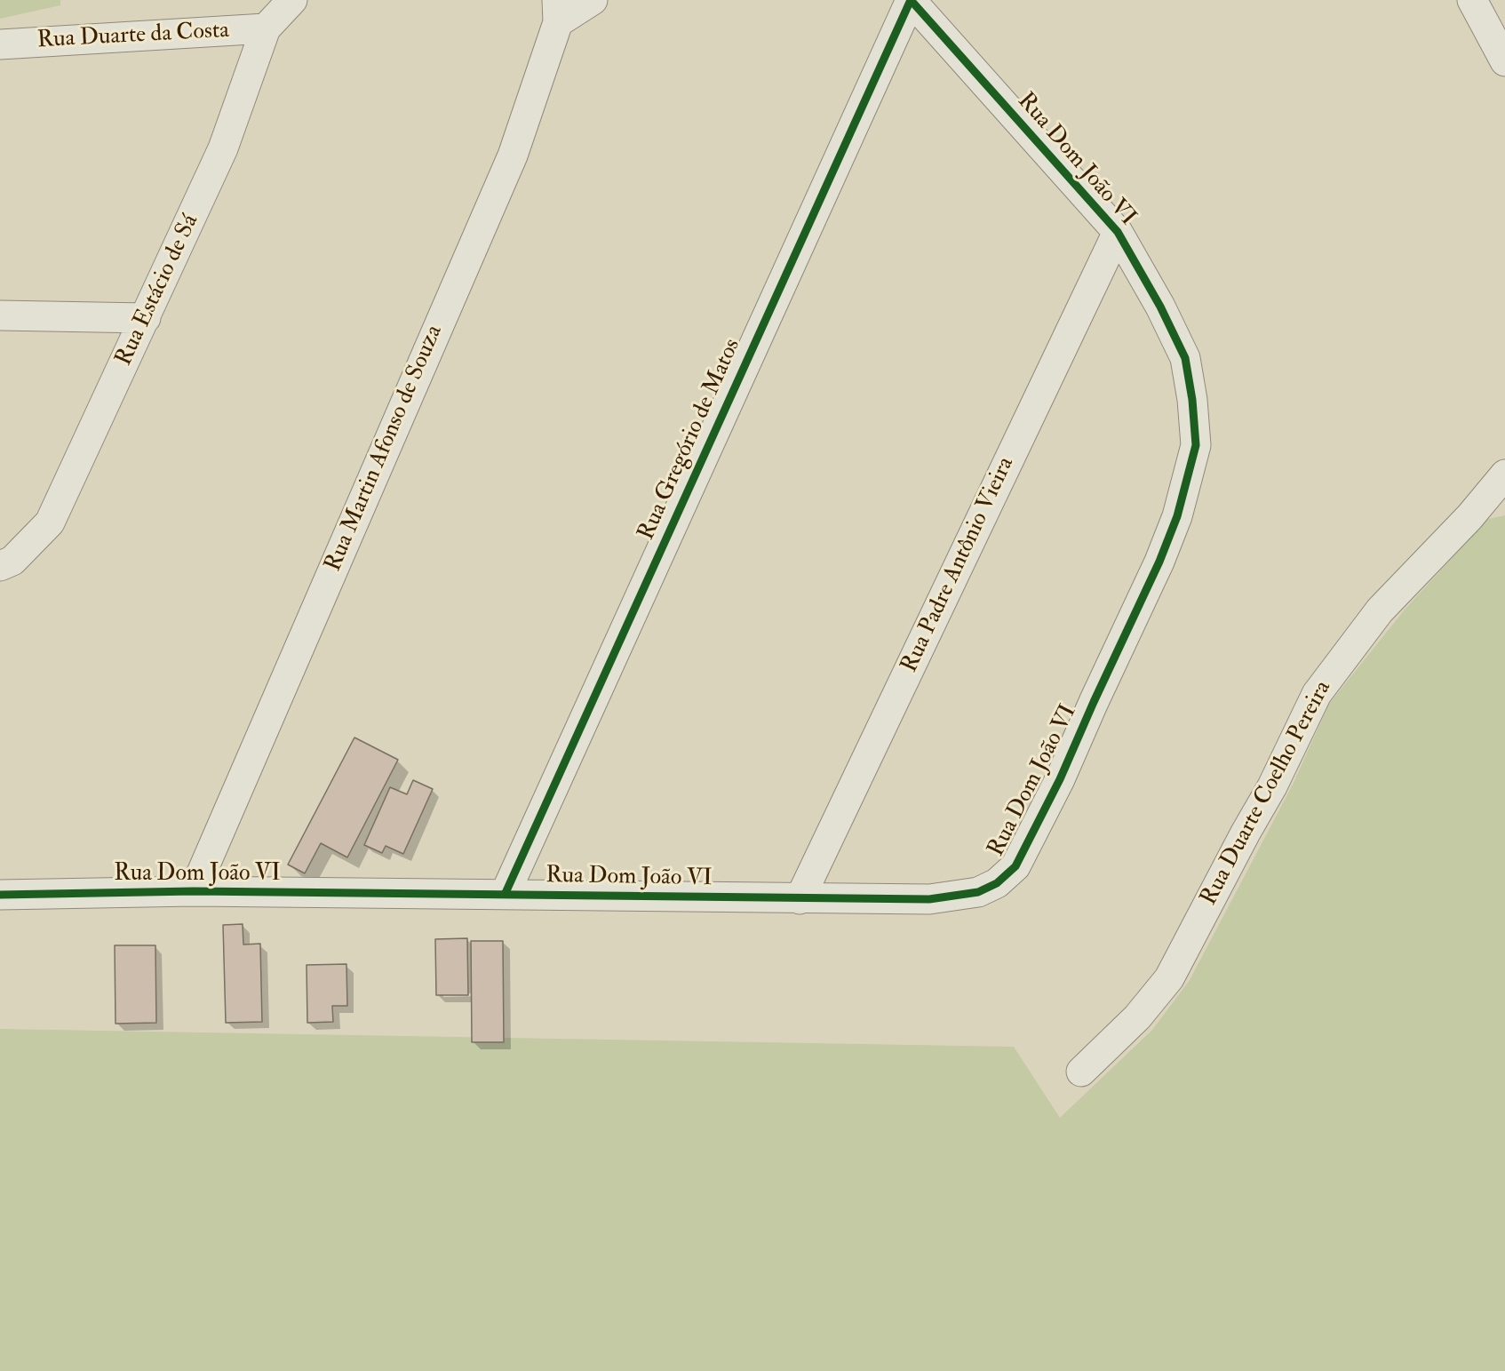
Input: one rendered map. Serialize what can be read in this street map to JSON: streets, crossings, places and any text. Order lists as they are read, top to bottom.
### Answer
{
  "streets": {
    "street": [
      "Rua Duarte da Costa",
      "Rua Dom João VI",
      "Rua Estácio de Sá",
      "Rua Gregório de Matos",
      "Rua Martin Afonso de Souza",
      "Rua Padre Antônio Vieira",
      "Rua Duarte Coelho Pereira"
    ]
  },
  "crossings": [
    ["Rua Duarte da Costa", "Rua Estácio de Sá"],
    ["Rua Dom João VI", "Rua Gregório de Matos"],
    ["Rua Dom João VI", "Rua Martin Afonso de Souza"],
    ["Rua Dom João VI", "Rua Padre Antônio Vieira"]
  ]
}
